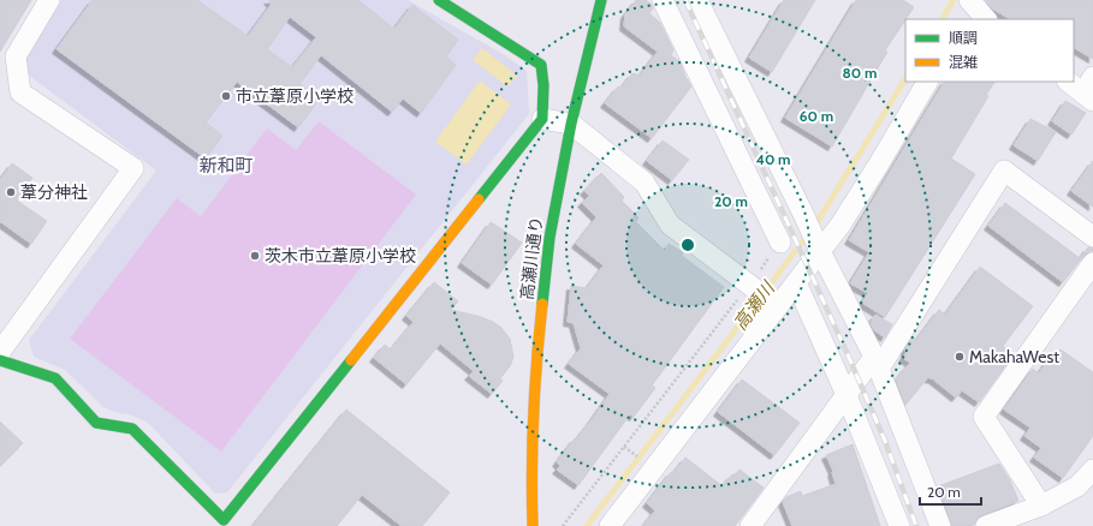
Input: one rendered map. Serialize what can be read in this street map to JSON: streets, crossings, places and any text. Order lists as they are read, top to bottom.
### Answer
{
  "streets": {
    "street": ["高瀬川通り"]
  },
  "districts": ["新和町"],
  "water": ["高瀬川"],
  "places": [
    "市立葦原小学校",
    "葦分神社",
    "茨木市立葦原小学校",
    "MakahaWest"
  ],
  "legend": ["順調", "混雑"],
  "scale_bar": "20 m",
  "rings": [
    "80 m",
    "60 m",
    "40 m",
    "20 m"
  ]
}
